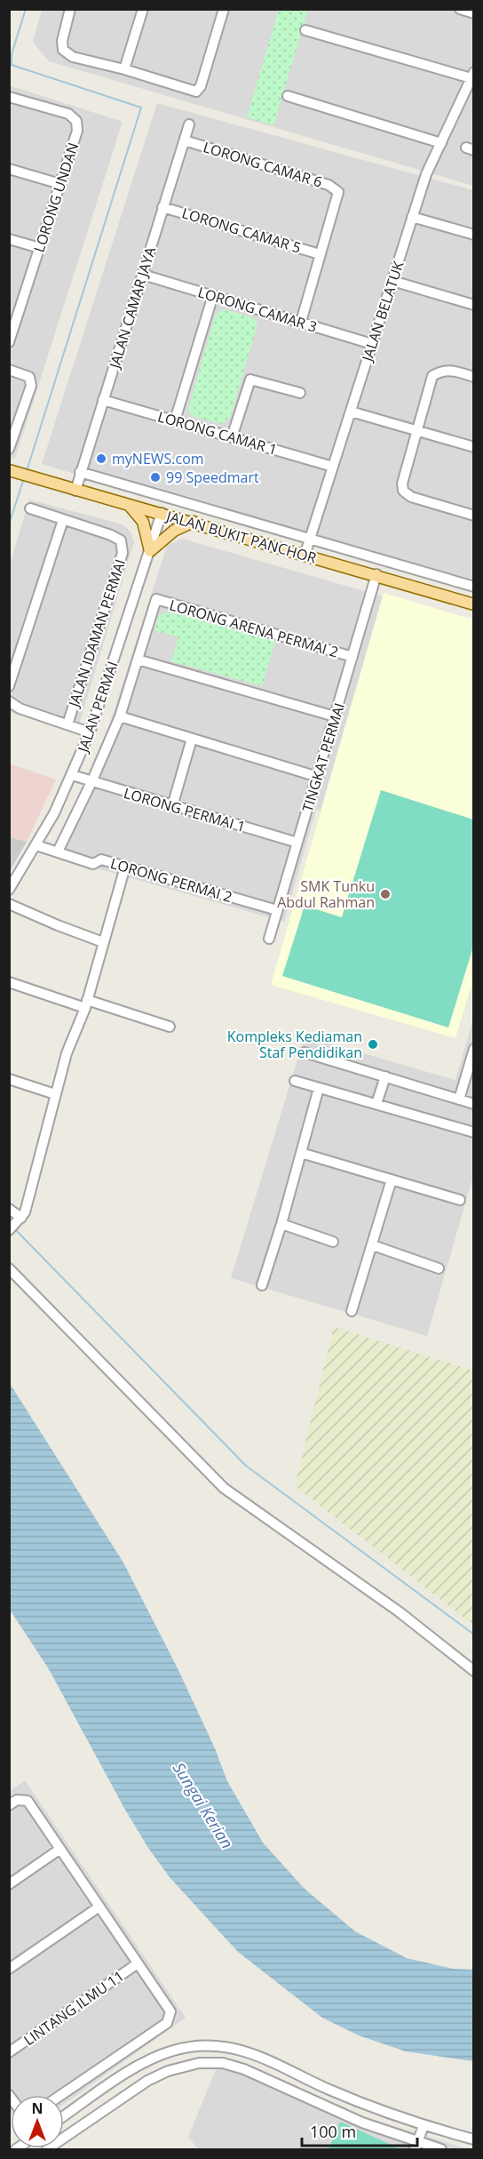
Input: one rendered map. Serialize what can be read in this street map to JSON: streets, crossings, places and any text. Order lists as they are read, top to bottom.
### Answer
{
  "streets": {
    "main road": ["JALAN BUKIT PANCHOR"],
    "street": [
      "LORONG CAMAR 6",
      "LORONG UNDAN",
      "LORONG CAMAR 5",
      "JALAN CAMAR JAYA",
      "LORONG CAMAR 3",
      "JALAN BELATUK",
      "LORONG CAMAR 1",
      "LORONG ARENA PERMAI 2",
      "JALAN IDAMAN PERMAI",
      "JALAN PERMAI",
      "TINGKAT PERMAI",
      "LORONG PERMAI 1",
      "LORONG PERMAI 2",
      "LINTANG ILMU 11"
    ]
  },
  "crossings": [
    ["LORONG CAMAR 6", "LORONG CAMAR 5"],
    ["LORONG CAMAR 6", "JALAN CAMAR JAYA"],
    ["LORONG CAMAR 5", "JALAN CAMAR JAYA"],
    ["JALAN CAMAR JAYA", "LORONG CAMAR 3"],
    ["JALAN CAMAR JAYA", "LORONG CAMAR 1"],
    ["JALAN CAMAR JAYA", "JALAN BUKIT PANCHOR"],
    ["LORONG CAMAR 3", "JALAN BELATUK"],
    ["JALAN BELATUK", "LORONG CAMAR 1"],
    ["JALAN BELATUK", "JALAN BUKIT PANCHOR"],
    ["JALAN BUKIT PANCHOR", "JALAN PERMAI"],
    ["JALAN BUKIT PANCHOR", "TINGKAT PERMAI"],
    ["LORONG ARENA PERMAI 2", "TINGKAT PERMAI"],
    ["JALAN PERMAI", "LORONG PERMAI 1"],
    ["JALAN PERMAI", "LORONG PERMAI 2"],
    ["TINGKAT PERMAI", "LORONG PERMAI 1"],
    ["TINGKAT PERMAI", "LORONG PERMAI 2"]
  ],
  "water": ["Sungai Kerian"],
  "places": [
    "myNEWS.com",
    "99 Speedmart",
    "SMK Tunku Abdul Rahman",
    "Kompleks Kediaman Staf Pendidikan"
  ],
  "scale_bar": "100 m",
  "north": "top"
}
